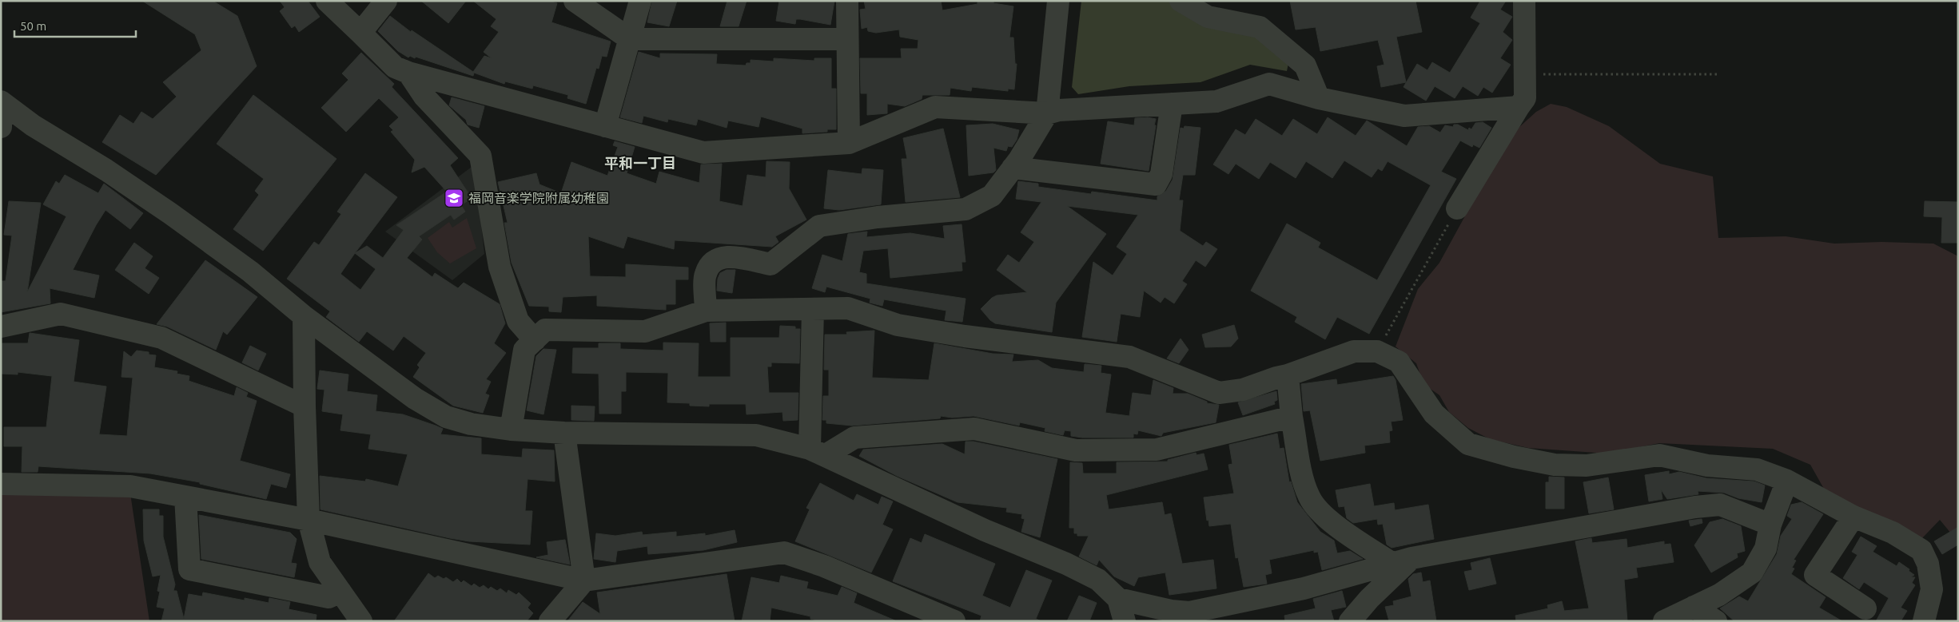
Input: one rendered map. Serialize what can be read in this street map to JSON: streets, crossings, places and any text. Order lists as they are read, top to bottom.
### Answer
{
  "districts": ["平和一丁目"],
  "places": {
    "school or university": ["福岡音楽学院附属幼稚園"]
  },
  "scale_bar": "50 m"
}
